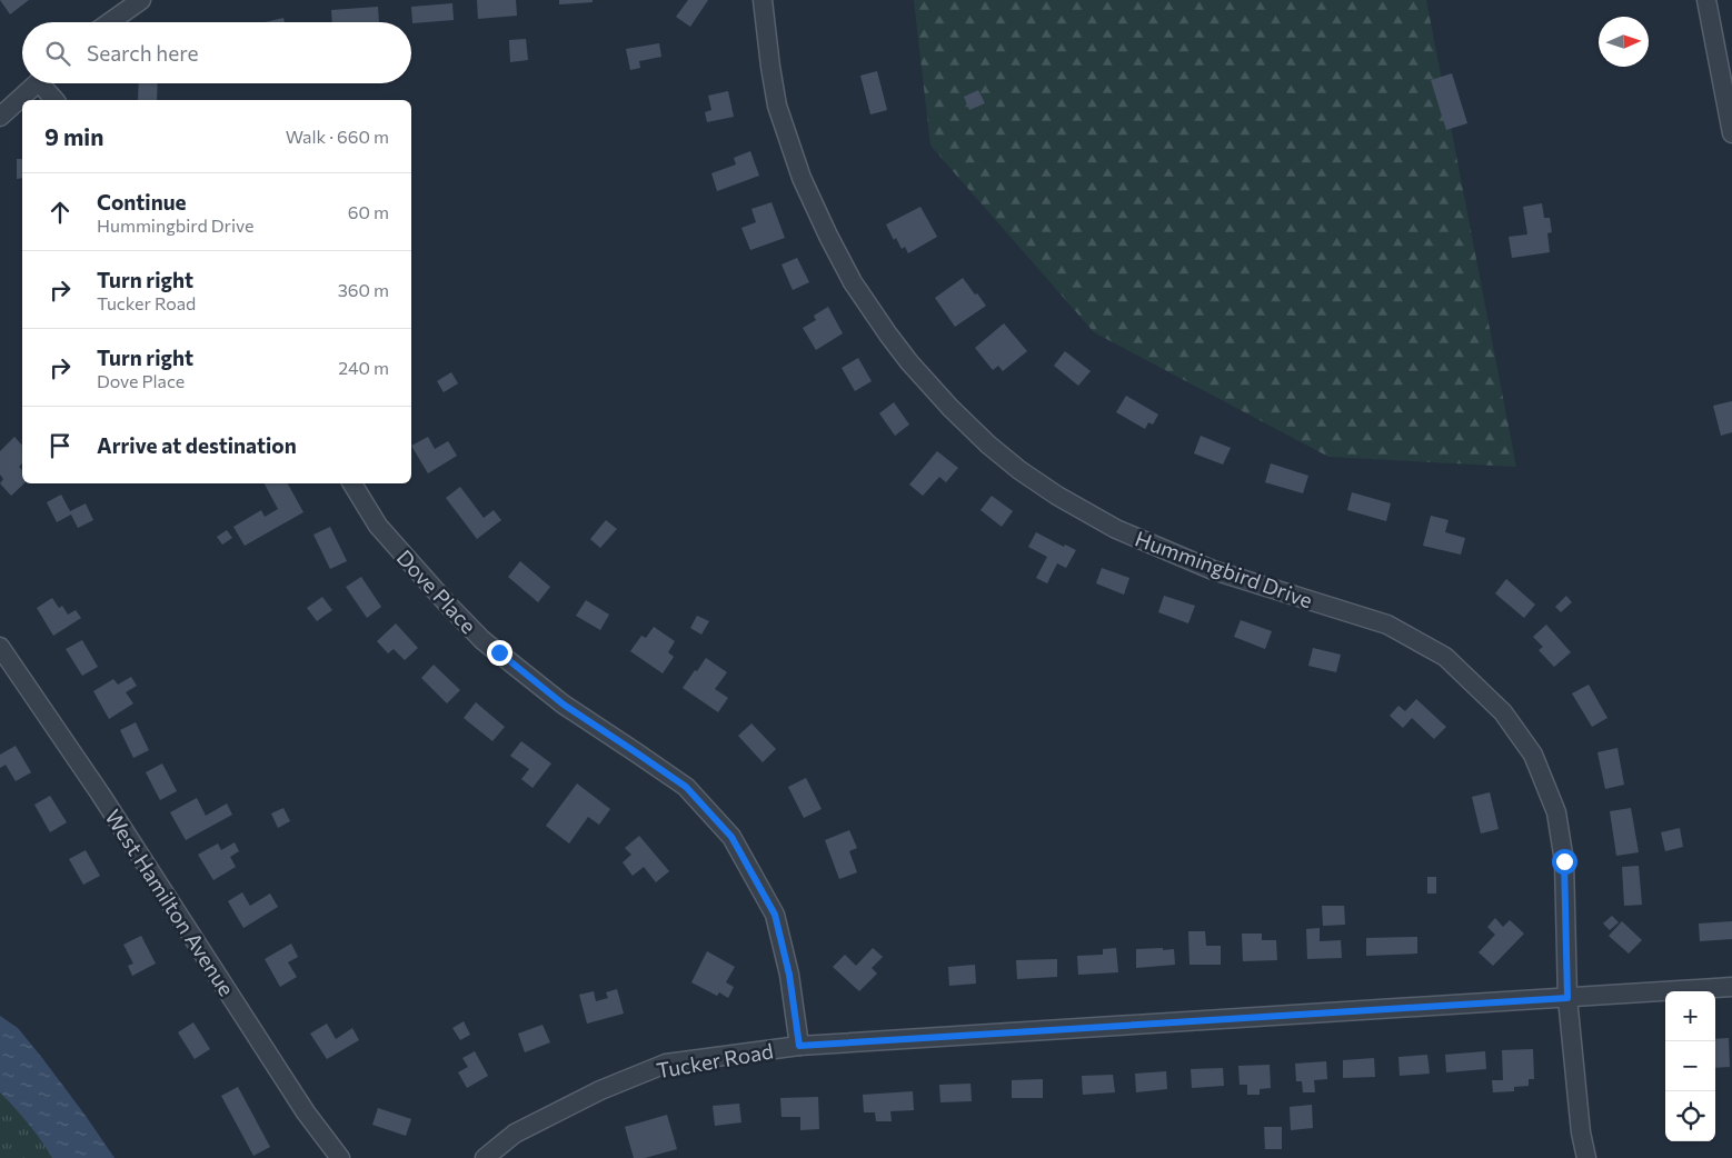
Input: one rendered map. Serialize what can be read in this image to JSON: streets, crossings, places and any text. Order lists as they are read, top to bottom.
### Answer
{
  "streets": {
    "street": [
      "Hummingbird Drive",
      "Dove Place",
      "West Hamilton Avenue",
      "Tucker Road"
    ]
  },
  "crossings": [
    ["Hummingbird Drive", "Tucker Road"],
    ["Dove Place", "Tucker Road"]
  ],
  "north": "right",
  "page": {
    "search": "Search here",
    "heading": ["9 min", "Walk · 660 m"],
    "list": [
      ["Continue", "Hummingbird Drive", "60 m"],
      ["Turn right", "Tucker Road", "360 m"],
      ["Turn right", "Dove Place", "240 m"],
      "Arrive at destination"
    ],
    "map_buttons": ["+", "−"]
  }
}
